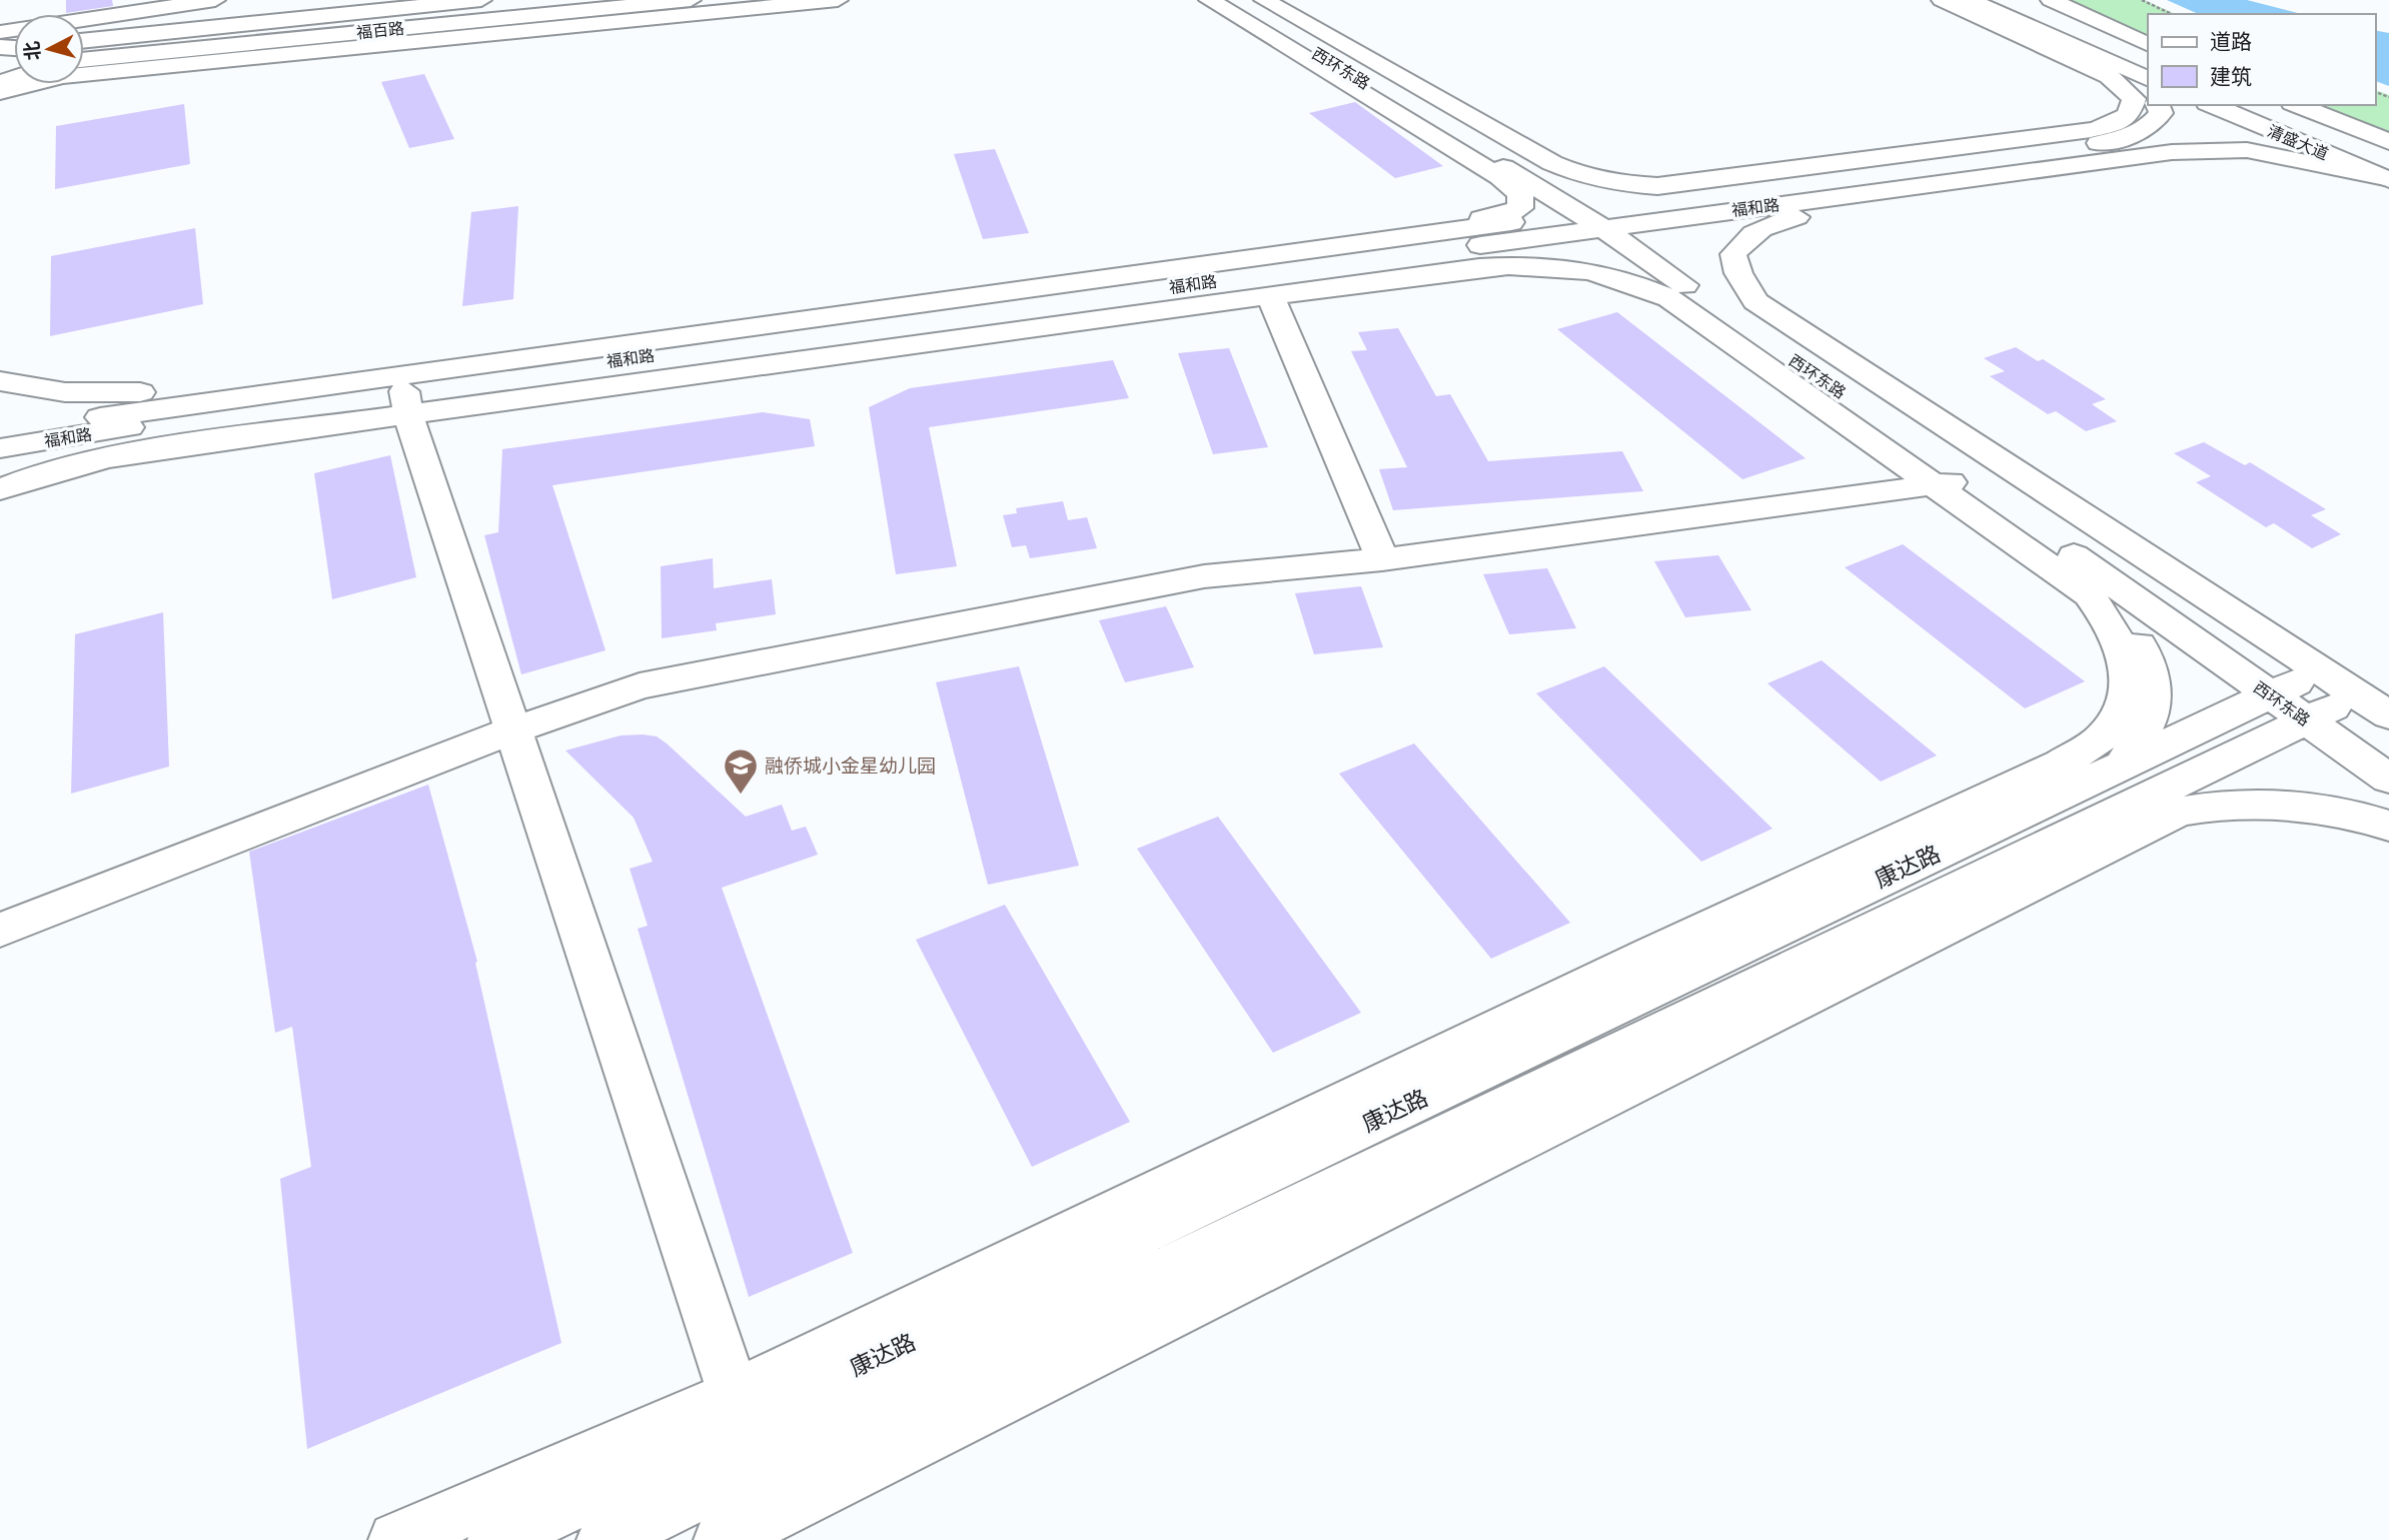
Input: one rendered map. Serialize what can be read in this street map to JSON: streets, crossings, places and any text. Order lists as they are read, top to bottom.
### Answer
{
  "streets": {
    "street": [
      "福百路",
      "西环东路",
      "清盛大道",
      "福和路",
      "康达路"
    ]
  },
  "crossings": [
    ["西环东路", "福和路"],
    ["西环东路", "康达路"],
    ["清盛大道", "福和路"]
  ],
  "places": {
    "school or university": ["融侨城小金星幼儿园"]
  },
  "legend": ["道路", "建筑"],
  "north": "left"
}
